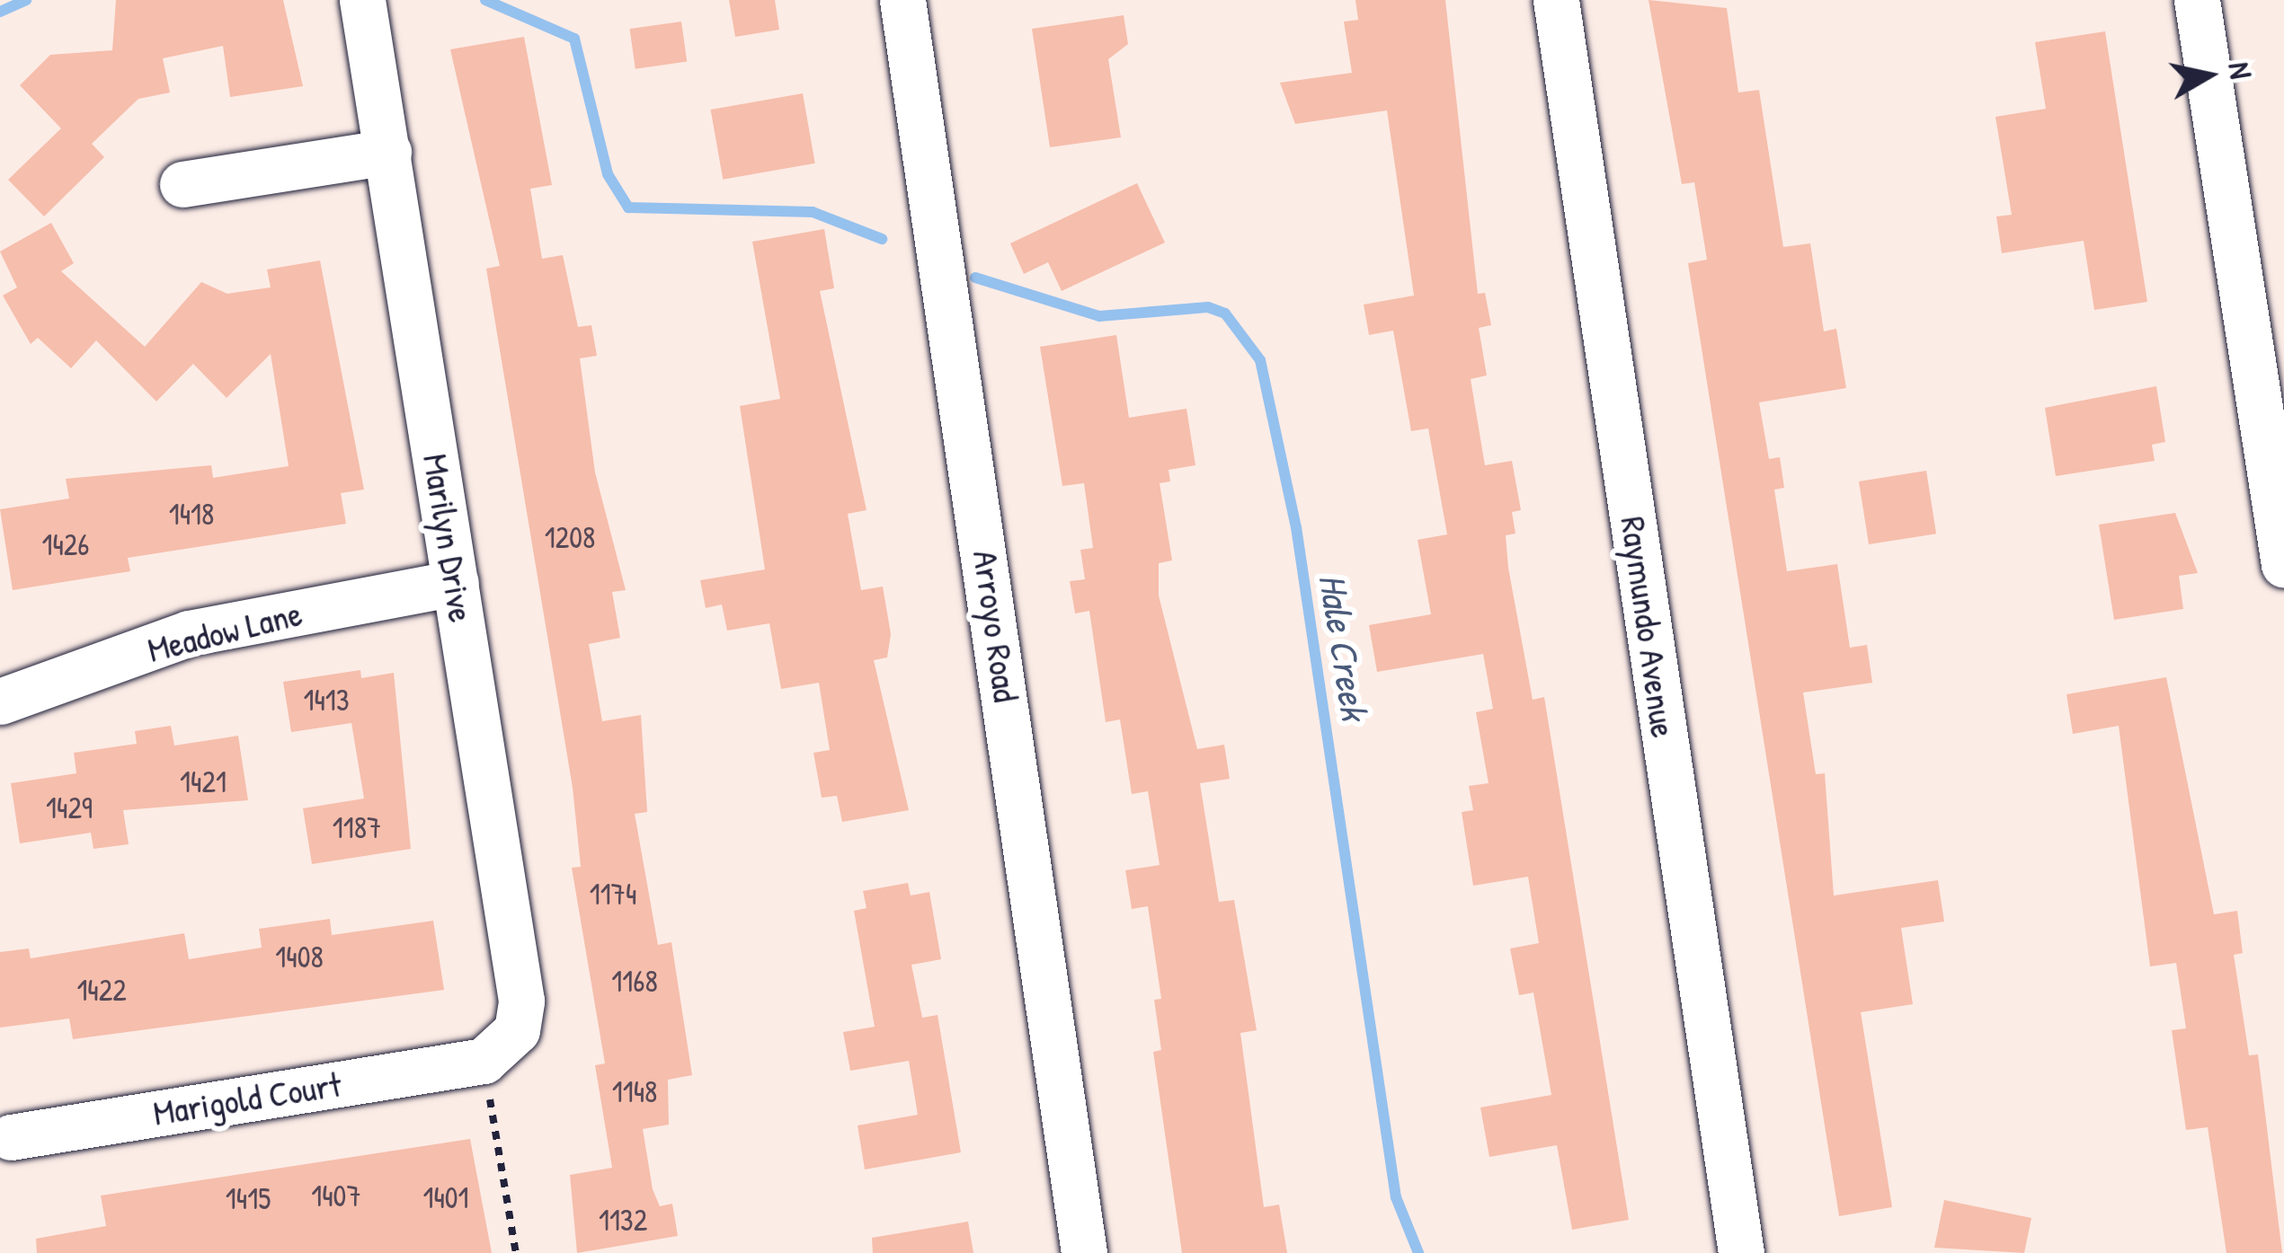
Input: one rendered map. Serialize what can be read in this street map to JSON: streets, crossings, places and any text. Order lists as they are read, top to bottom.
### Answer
{
  "streets": {
    "street": [
      "Marilyn Drive",
      "Arroyo Road",
      "Raymundo Avenue",
      "Meadow Lane",
      "Marigold Court"
    ]
  },
  "crossings": [
    ["Marilyn Drive", "Meadow Lane"],
    ["Marilyn Drive", "Marigold Court"]
  ],
  "water": ["Hale Creek"],
  "house_numbers": [
    "1418",
    "1208",
    "1426",
    "1413",
    "1421",
    "1429",
    "1187",
    "1174",
    "1408",
    "1168",
    "1422",
    "1148",
    "1407",
    "1401",
    "1415",
    "1132"
  ],
  "north": "right"
}
